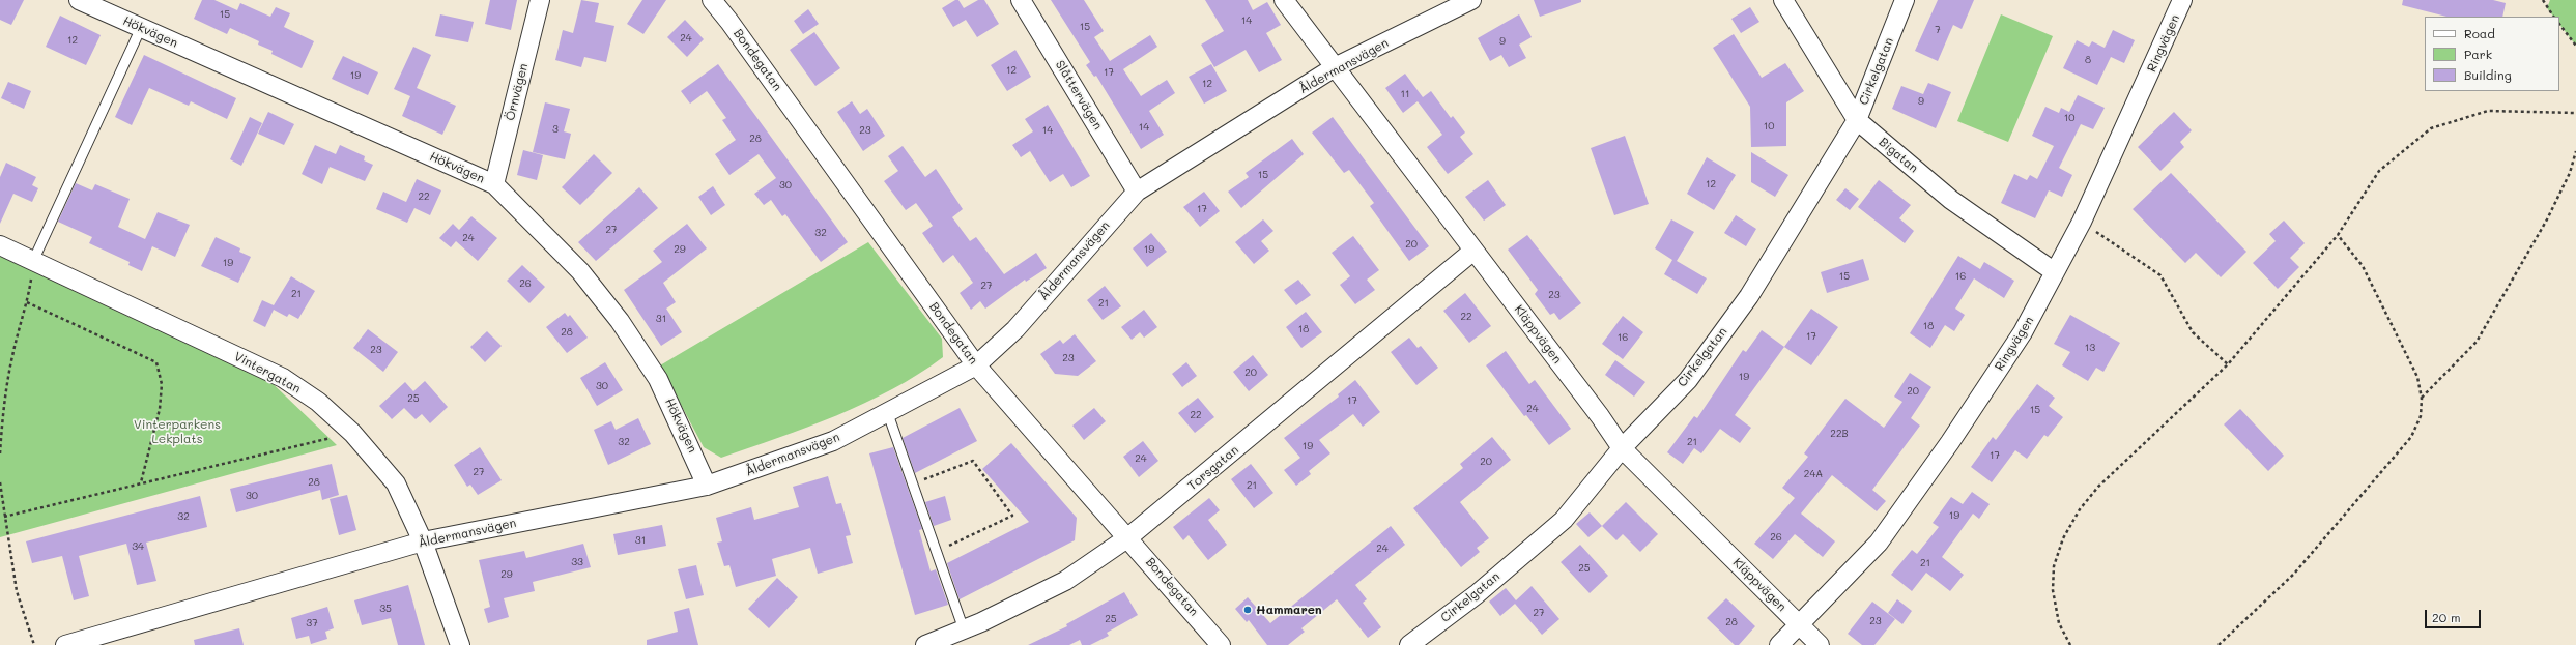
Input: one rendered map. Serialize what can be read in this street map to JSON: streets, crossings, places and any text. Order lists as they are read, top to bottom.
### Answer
{
  "streets": {
    "street": [
      "Hökvägen",
      "Ringvägen",
      "Bondegatan",
      "Åldermansvägen",
      "Cirkelgatan",
      "Örnvägen",
      "Slåttervägen",
      "Bigatan",
      "Kläppvägen",
      "Vintergatan",
      "Torsgatan"
    ]
  },
  "crossings": [
    ["Hökvägen", "Åldermansvägen"],
    ["Hökvägen", "Örnvägen"],
    ["Ringvägen", "Bigatan"],
    ["Ringvägen", "Kläppvägen"],
    ["Bondegatan", "Åldermansvägen"],
    ["Bondegatan", "Torsgatan"],
    ["Åldermansvägen", "Slåttervägen"],
    ["Åldermansvägen", "Kläppvägen"],
    ["Åldermansvägen", "Vintergatan"],
    ["Cirkelgatan", "Bigatan"],
    ["Cirkelgatan", "Kläppvägen"],
    ["Kläppvägen", "Torsgatan"]
  ],
  "parks": ["Vinterparkens Lekplats"],
  "places": ["Hammaren"],
  "house_numbers": [
    "15",
    "14",
    "15",
    "7",
    "24",
    "12",
    "9",
    "8",
    "12",
    "17",
    "19",
    "12",
    "11",
    "9",
    "10",
    "10",
    "14",
    "3",
    "23",
    "14",
    "28",
    "15",
    "12",
    "30",
    "22",
    "17",
    "27",
    "32",
    "24",
    "20",
    "29",
    "19",
    "19",
    "15",
    "16",
    "26",
    "27",
    "21",
    "23",
    "21",
    "22",
    "31",
    "18",
    "18",
    "28",
    "17",
    "16",
    "13",
    "23",
    "23",
    "20",
    "19",
    "30",
    "20",
    "25",
    "17",
    "24",
    "15",
    "22",
    "22B",
    "32",
    "21",
    "19",
    "17",
    "24",
    "20",
    "27",
    "24A",
    "28",
    "21",
    "30",
    "19",
    "32",
    "26",
    "31",
    "34",
    "24",
    "33",
    "21",
    "25",
    "29",
    "35",
    "27",
    "25",
    "23",
    "28",
    "37"
  ],
  "legend": ["Road", "Park", "Building"],
  "scale_bar": "20 m"
}
